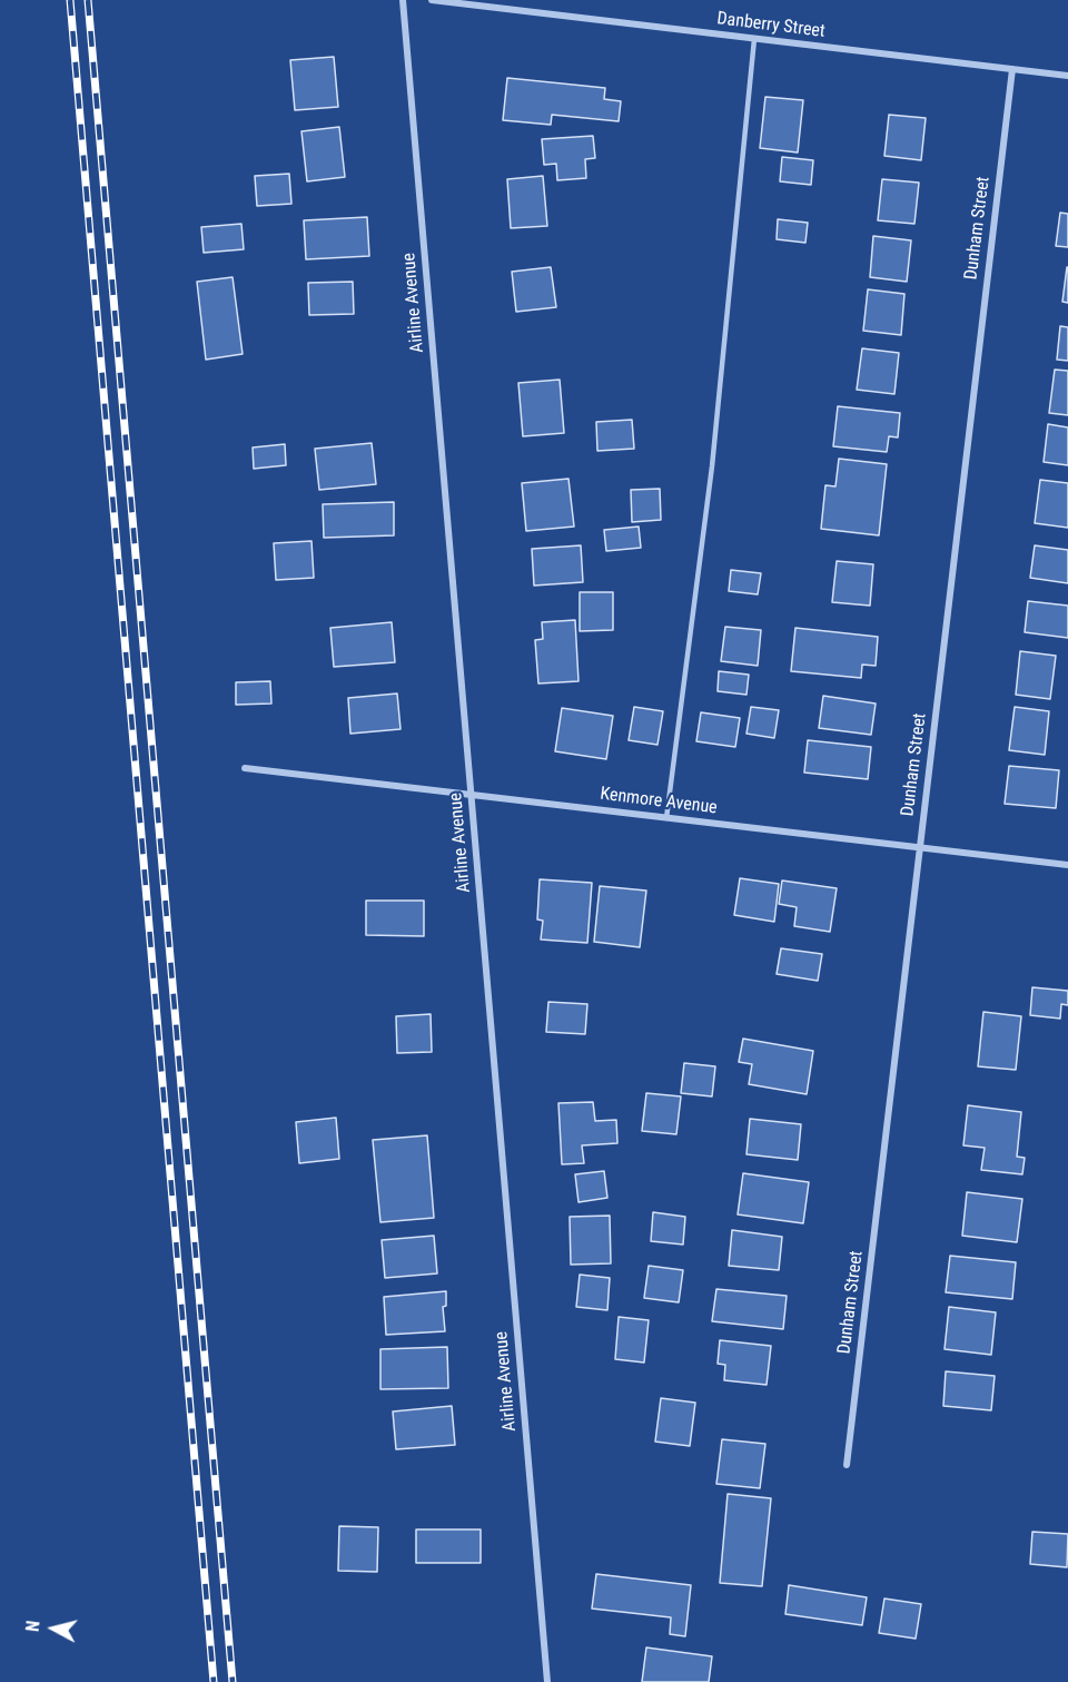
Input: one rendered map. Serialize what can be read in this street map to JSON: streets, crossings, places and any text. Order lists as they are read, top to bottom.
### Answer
{
  "streets": {
    "street": [
      "Danberry Street",
      "Dunham Street",
      "Airline Avenue",
      "Kenmore Avenue"
    ]
  },
  "crossings": [
    ["Danberry Street", "Dunham Street"],
    ["Dunham Street", "Kenmore Avenue"],
    ["Airline Avenue", "Kenmore Avenue"]
  ],
  "north": "left"
}
